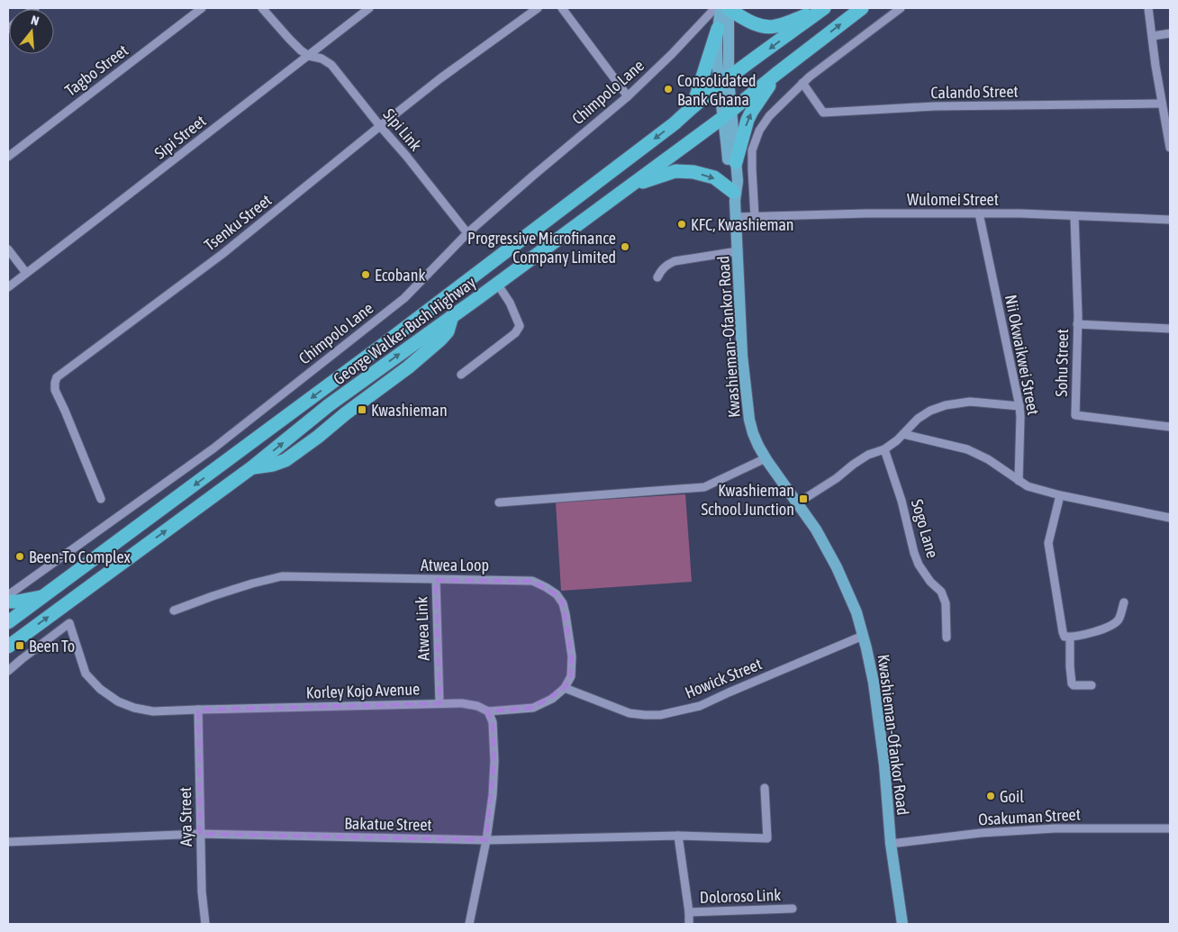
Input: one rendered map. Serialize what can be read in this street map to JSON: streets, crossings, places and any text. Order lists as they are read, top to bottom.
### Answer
{
  "streets": {
    "highway": ["George Walker Bush Highway"],
    "main road": ["Kwashieman-Ofankor Road"],
    "street": [
      "Tagbo Street",
      "Chimpolo Lane",
      "Calando Street",
      "Sipi Link",
      "Sipi Street",
      "Wulomei Street",
      "Tsenku Street",
      "Nii Okwaikwei Street",
      "Sohu Street",
      "Sogo Lane",
      "Atwea Loop",
      "Atwea Link",
      "Howick Street",
      "Korley Kojo Avenue",
      "Aya Street",
      "Osakuman Street",
      "Bakatue Street",
      "Doloroso Link"
    ]
  },
  "crossings": [
    ["Chimpolo Lane", "Sipi Link"],
    ["Chimpolo Lane", "Kwashieman-Ofankor Road"],
    ["Sipi Link", "Sipi Street"],
    ["Sipi Link", "Tsenku Street"],
    ["Wulomei Street", "Kwashieman-Ofankor Road"],
    ["Wulomei Street", "Nii Okwaikwei Street"],
    ["Wulomei Street", "Sohu Street"],
    ["George Walker Bush Highway", "Kwashieman-Ofankor Road"],
    ["Kwashieman-Ofankor Road", "Howick Street"],
    ["Kwashieman-Ofankor Road", "Osakuman Street"],
    ["Atwea Loop", "Atwea Link"],
    ["Atwea Loop", "Howick Street"],
    ["Atwea Loop", "Korley Kojo Avenue"],
    ["Atwea Link", "Howick Street"],
    ["Atwea Link", "Korley Kojo Avenue"],
    ["Howick Street", "Korley Kojo Avenue"],
    ["Korley Kojo Avenue", "Aya Street"],
    ["Aya Street", "Bakatue Street"]
  ],
  "places": {
    "other": [
      "Consolidated Bank Ghana",
      "KFC, Kwashieman",
      "Progressive Microfinance Company Limited",
      "Ecobank",
      "Been-To Complex",
      "Goil"
    ],
    "transit": ["Kwashieman", "Kwashieman School Junction", "Been To"]
  },
  "north": "top"
}
